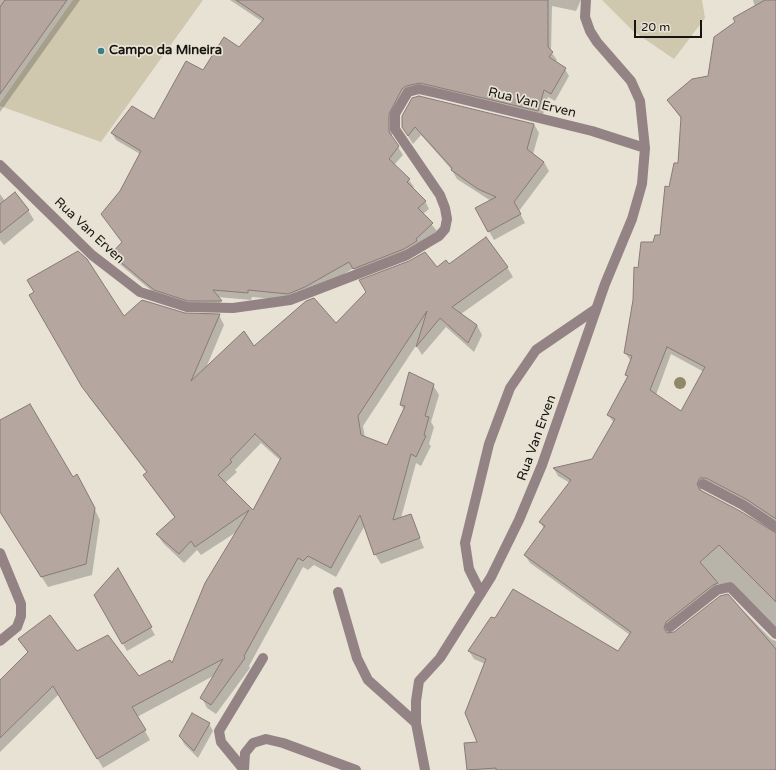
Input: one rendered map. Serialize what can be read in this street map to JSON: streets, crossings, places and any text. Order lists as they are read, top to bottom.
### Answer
{
  "streets": {
    "street": ["Rua Van Erven"]
  },
  "places": ["Campo da Mineira"],
  "scale_bar": "20 m"
}
